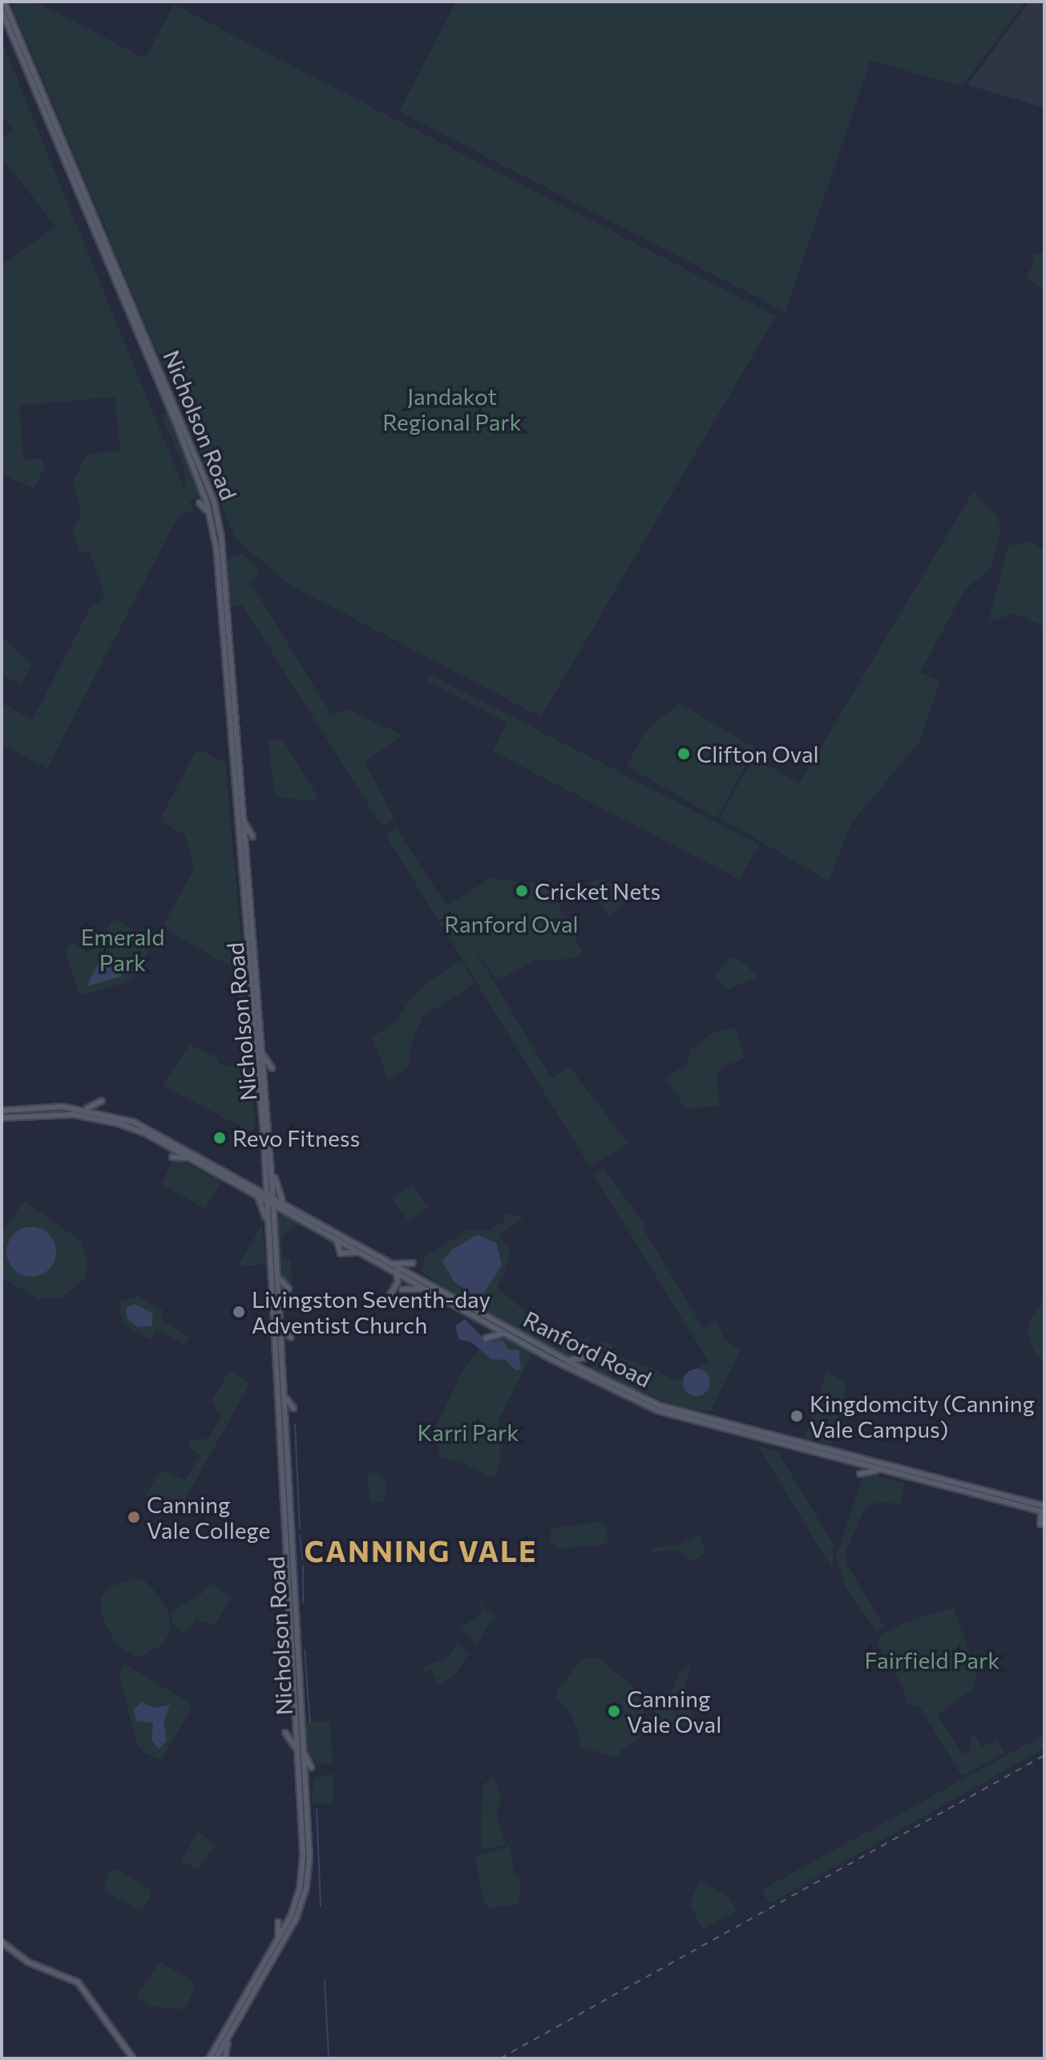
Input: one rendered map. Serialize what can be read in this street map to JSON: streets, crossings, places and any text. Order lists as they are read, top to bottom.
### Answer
{
  "streets": {
    "main road": ["Nicholson Road", "Ranford Road"]
  },
  "crossings": [
    ["Nicholson Road", "Ranford Road"]
  ],
  "districts": ["CANNING VALE"],
  "parks": [
    "Jandakot Regional Park",
    "Ranford Oval",
    "Emerald Park",
    "Karri Park",
    "Fairfield Park"
  ],
  "places": [
    "Clifton Oval",
    "Cricket Nets",
    "Revo Fitness",
    "Livingston Seventh-day Adventist Church",
    "Kingdomcity (Canning Vale Campus)",
    "Canning Vale College",
    "Canning Vale Oval"
  ]
}
